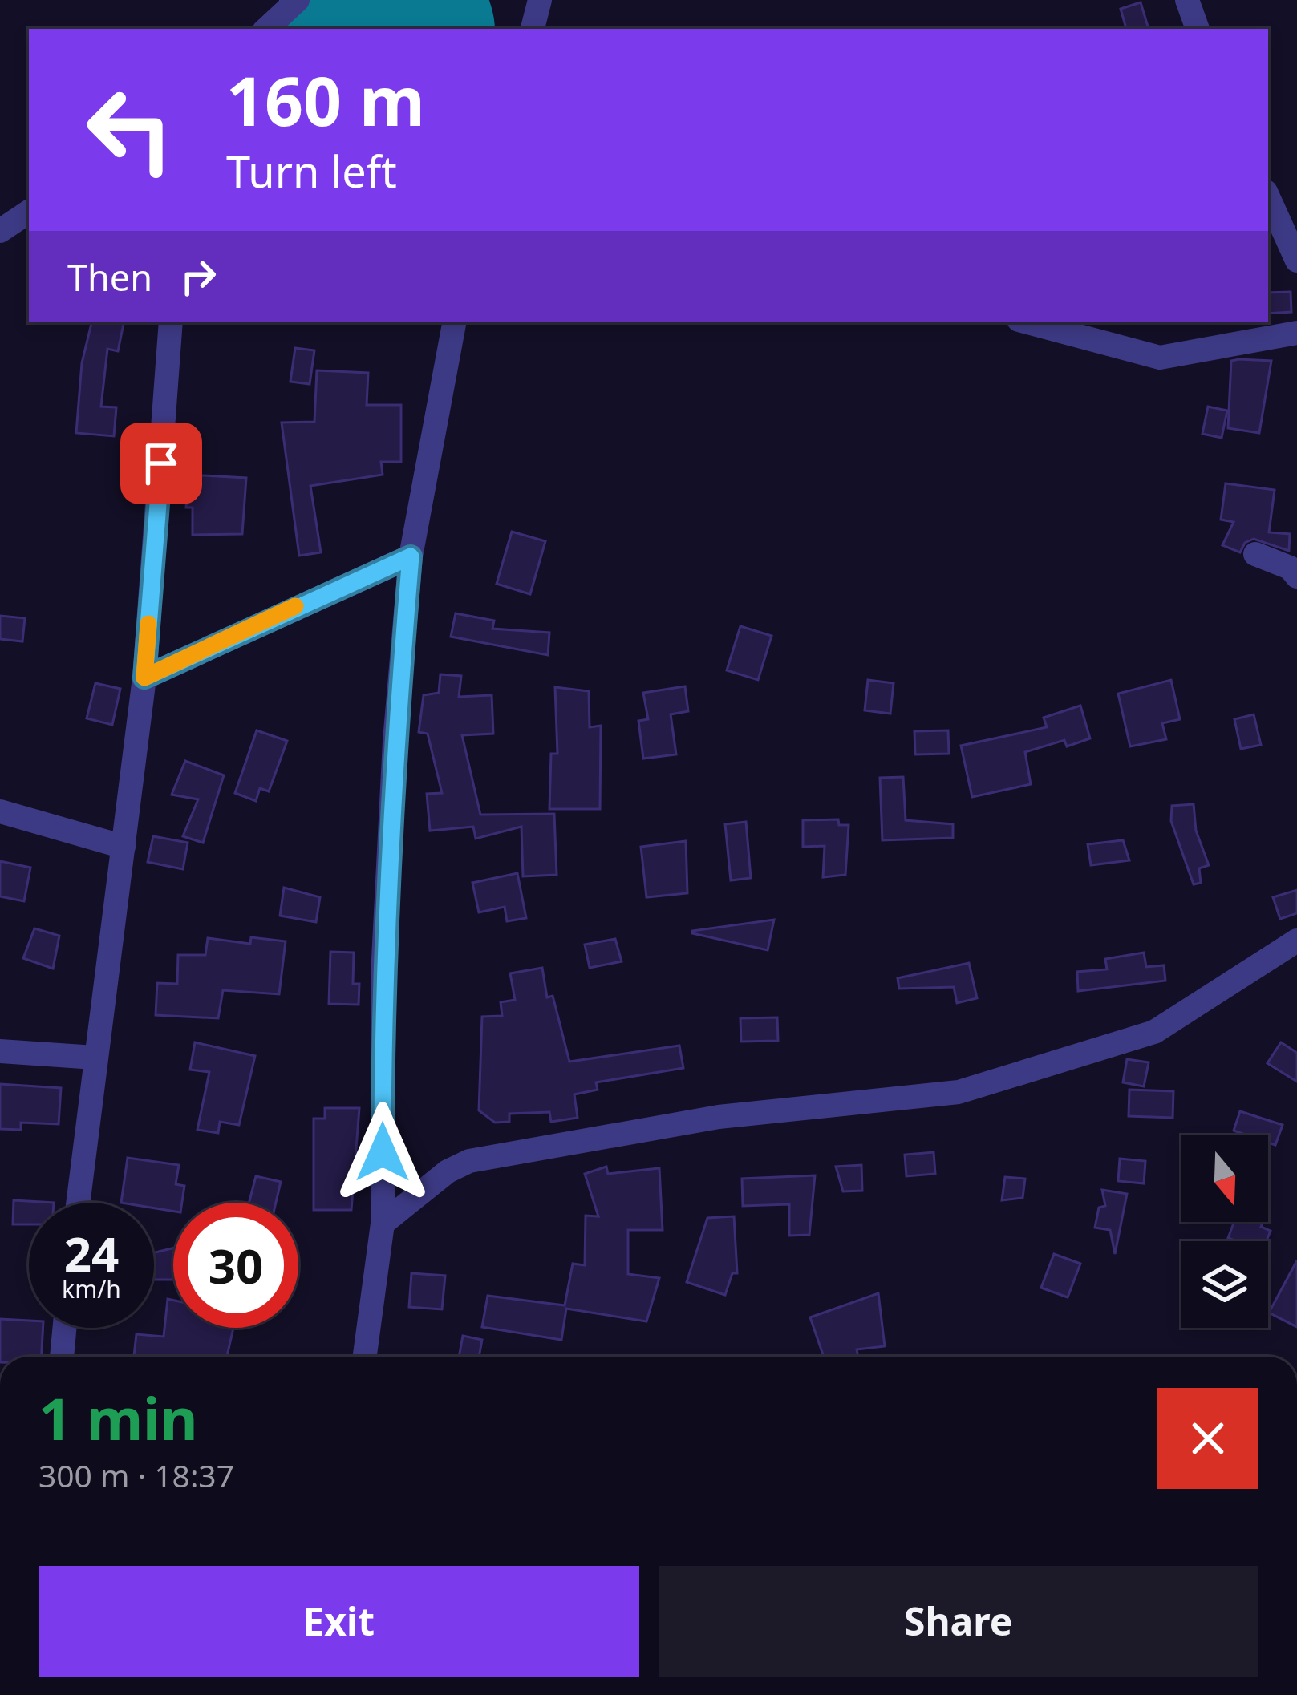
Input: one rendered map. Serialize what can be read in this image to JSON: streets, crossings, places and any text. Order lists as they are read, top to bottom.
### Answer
{
  "north": "bottom",
  "page": {
    "turn": ["160 m", "Turn left"],
    "then": "Then",
    "speed": "24 km/h",
    "limit": "30",
    "heading": ["1 min", "300 m · 18:37"],
    "buttons": ["Exit", "Share"]
  }
}
